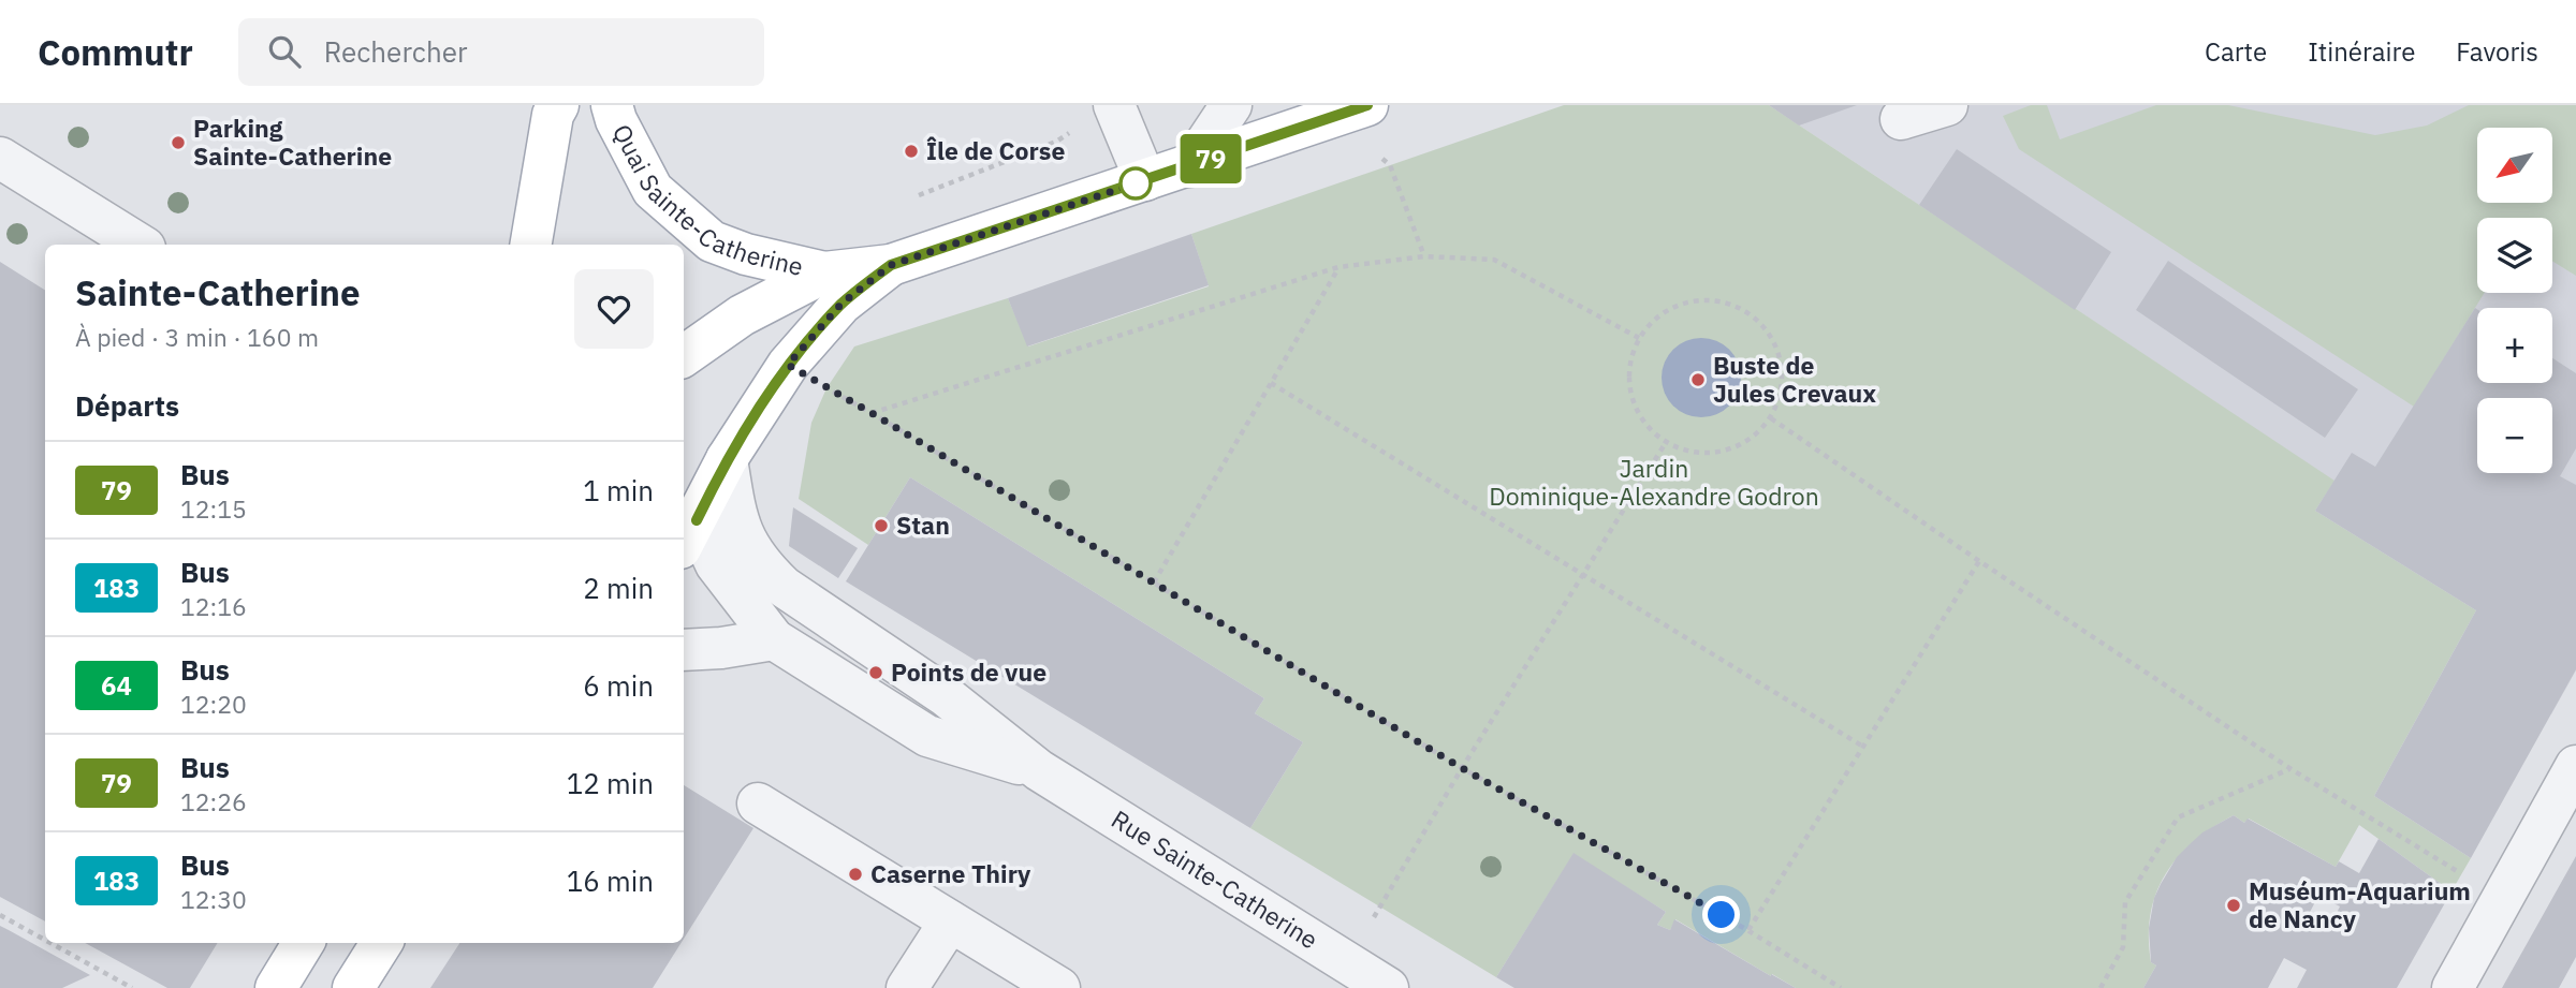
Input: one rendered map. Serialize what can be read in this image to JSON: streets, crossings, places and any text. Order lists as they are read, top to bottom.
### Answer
{
  "streets": {
    "main road": ["Quai Sainte-Catherine"],
    "street": ["Rue Sainte-Catherine"]
  },
  "parks": ["Jardin Dominique-Alexandre Godron"],
  "places": [
    "Parking Sainte-Catherine",
    "Île de Corse",
    "Buste de Jules Crevaux",
    "Stan",
    "Points de vue",
    "Caserne Thiry",
    "Muséum-Aquarium de Nancy"
  ],
  "lines": ["bus line 79"],
  "north": "bottom left",
  "page": {
    "header": "Commutr",
    "search": "Rechercher",
    "nav": ["Carte", "Itinéraire", "Favoris"],
    "on_map": "79",
    "map_buttons": ["+", "−"],
    "heading": [
      ["Sainte-Catherine", "À pied · 3 min · 160 m"],
      "Départs"
    ],
    "list": [
      {
        "mark": "79",
        "name": "Bus",
        "note": "12:15",
        "value": "1 min"
      },
      {
        "mark": "183",
        "name": "Bus",
        "note": "12:16",
        "value": "2 min"
      },
      {
        "mark": "64",
        "name": "Bus",
        "note": "12:20",
        "value": "6 min"
      },
      {
        "mark": "79",
        "name": "Bus",
        "note": "12:26",
        "value": "12 min"
      },
      {
        "mark": "183",
        "name": "Bus",
        "note": "12:30",
        "value": "16 min"
      }
    ]
  }
}
